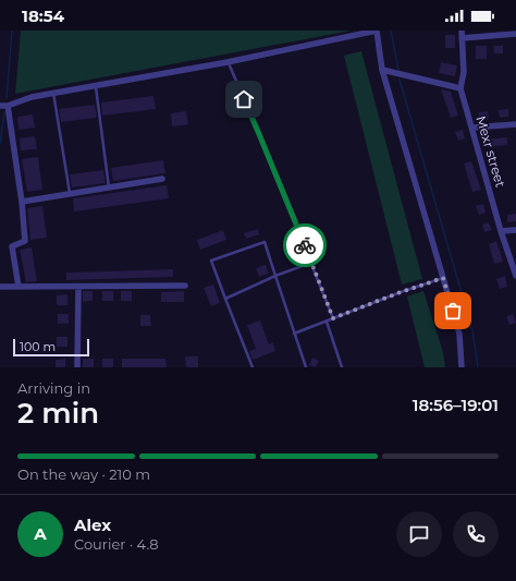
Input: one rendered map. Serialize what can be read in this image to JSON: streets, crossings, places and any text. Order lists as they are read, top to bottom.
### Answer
{
  "streets": {
    "street": ["Mexr street"]
  },
  "scale_bar": "100 m",
  "page": {
    "status": "18:54",
    "scale": "100 m",
    "heading": ["2 min", "Arriving in", "18:56–19:01"],
    "panel": ["Alex", "Courier · 4.8"],
    "bar": "On the way · 210 m",
    "round": "A"
  }
}
